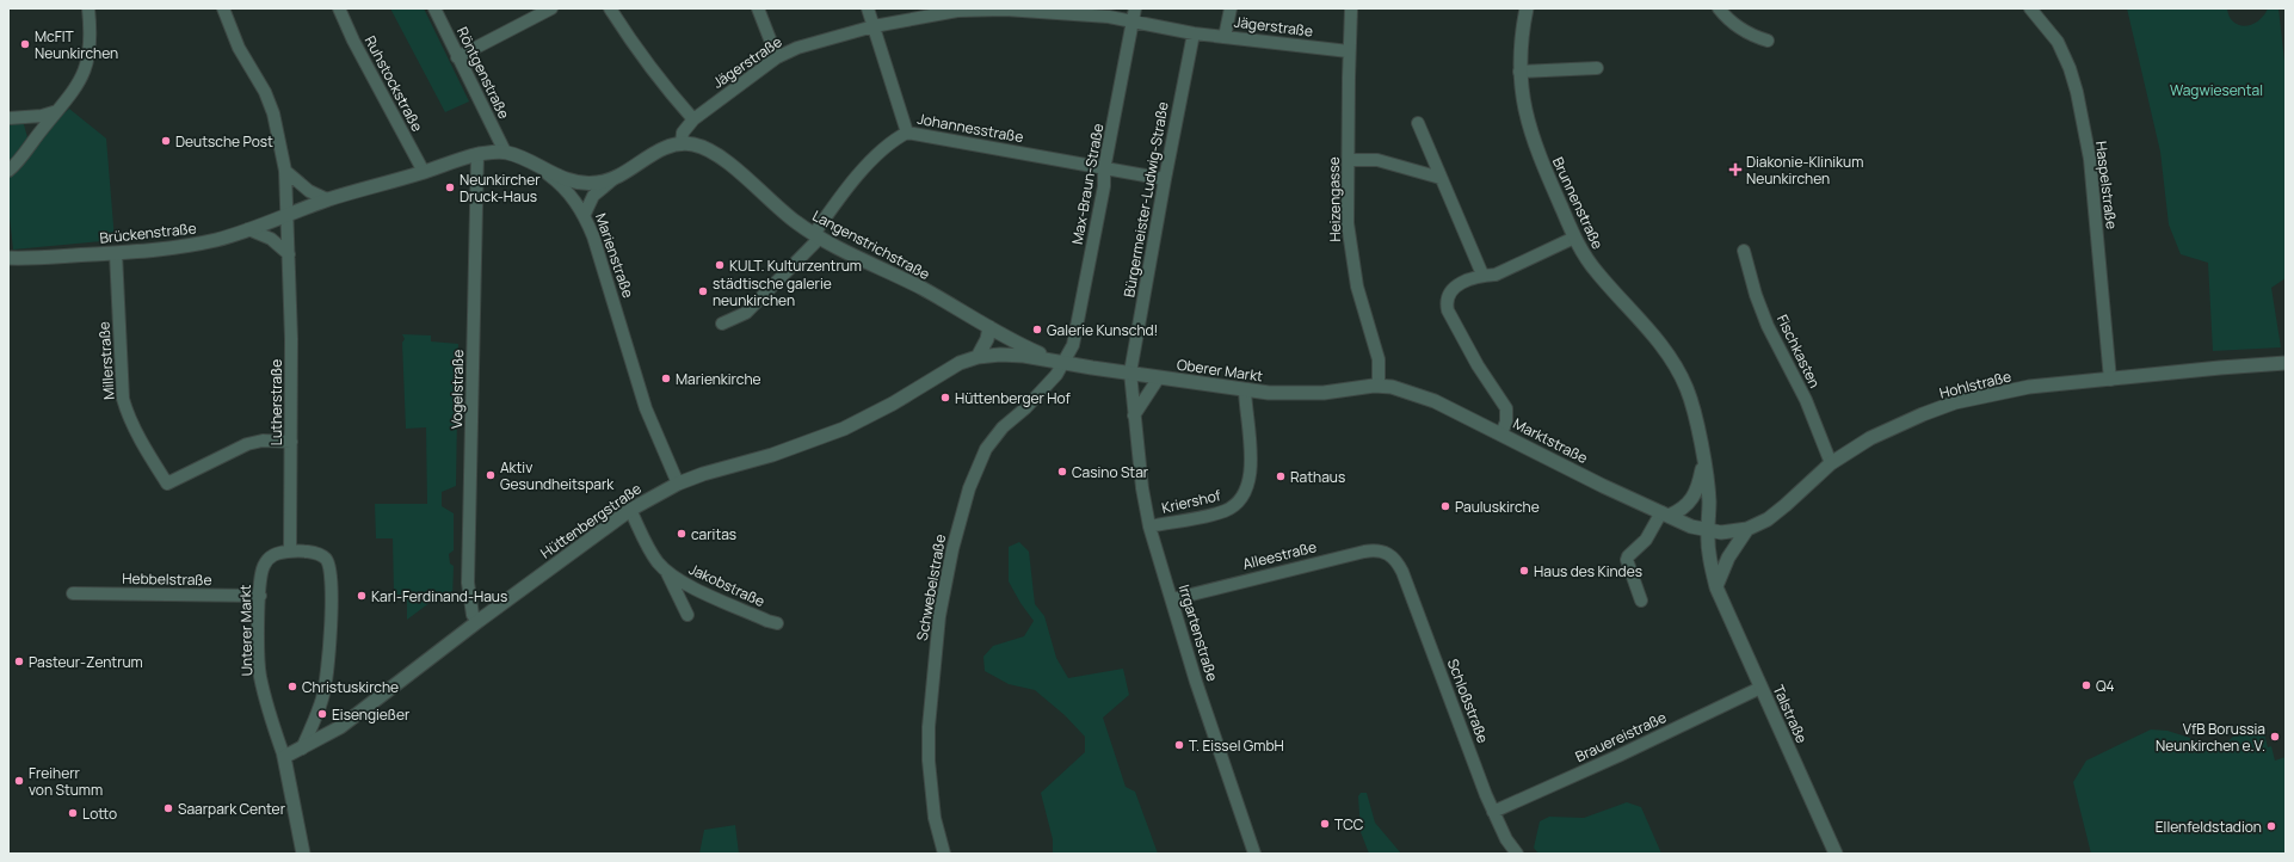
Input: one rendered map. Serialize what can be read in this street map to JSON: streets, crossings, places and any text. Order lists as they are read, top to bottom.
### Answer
{
  "streets": {
    "street": [
      "Jägerstraße",
      "Röntgenstraße",
      "Ruhstockstraße",
      "Johannesstraße",
      "Max-Braun-Straße",
      "Haspelstraße",
      "Bürgermeister-Ludwig-Straße",
      "Heizengasse",
      "Brunnenstraße",
      "Brückenstraße",
      "Langenstrichstraße",
      "Marienstraße",
      "Fischkasten",
      "Millerstraße",
      "Oberer Markt",
      "Hohlstraße",
      "Vogelstraße",
      "Lutherstraße",
      "Marktstraße",
      "Kriershof",
      "Hüttenbergstraße",
      "Alleestraße",
      "Hebbelstraße",
      "Jakobstraße",
      "Schwebelstraße",
      "Unterer Markt",
      "Irrgartenstraße",
      "Schloßstraße",
      "Talstraße",
      "Brauereistraße"
    ]
  },
  "crossings": [
    ["Jägerstraße", "Max-Braun-Straße"],
    ["Jägerstraße", "Bürgermeister-Ludwig-Straße"],
    ["Jägerstraße", "Heizengasse"],
    ["Jägerstraße", "Langenstrichstraße"],
    ["Röntgenstraße", "Marienstraße"],
    ["Ruhstockstraße", "Marienstraße"],
    ["Johannesstraße", "Max-Braun-Straße"],
    ["Johannesstraße", "Bürgermeister-Ludwig-Straße"],
    ["Johannesstraße", "Langenstrichstraße"],
    ["Max-Braun-Straße", "Langenstrichstraße"],
    ["Max-Braun-Straße", "Oberer Markt"],
    ["Max-Braun-Straße", "Hüttenbergstraße"],
    ["Max-Braun-Straße", "Schwebelstraße"],
    ["Haspelstraße", "Hohlstraße"],
    ["Bürgermeister-Ludwig-Straße", "Oberer Markt"],
    ["Bürgermeister-Ludwig-Straße", "Irrgartenstraße"],
    ["Heizengasse", "Oberer Markt"],
    ["Heizengasse", "Marktstraße"],
    ["Brunnenstraße", "Hohlstraße"],
    ["Brunnenstraße", "Marktstraße"],
    ["Brunnenstraße", "Talstraße"],
    ["Brückenstraße", "Marienstraße"],
    ["Brückenstraße", "Millerstraße"],
    ["Brückenstraße", "Lutherstraße"],
    ["Langenstrichstraße", "Oberer Markt"],
    ["Langenstrichstraße", "Hüttenbergstraße"],
    ["Langenstrichstraße", "Schwebelstraße"],
    ["Marienstraße", "Vogelstraße"],
    ["Marienstraße", "Lutherstraße"],
    ["Marienstraße", "Hüttenbergstraße"],
    ["Fischkasten", "Hohlstraße"],
    ["Millerstraße", "Lutherstraße"],
    ["Oberer Markt", "Marktstraße"],
    ["Oberer Markt", "Kriershof"],
    ["Oberer Markt", "Hüttenbergstraße"],
    ["Oberer Markt", "Schwebelstraße"],
    ["Oberer Markt", "Irrgartenstraße"],
    ["Hohlstraße", "Marktstraße"],
    ["Hohlstraße", "Talstraße"],
    ["Vogelstraße", "Hüttenbergstraße"],
    ["Lutherstraße", "Unterer Markt"],
    ["Marktstraße", "Talstraße"],
    ["Kriershof", "Irrgartenstraße"],
    ["Hüttenbergstraße", "Jakobstraße"],
    ["Hüttenbergstraße", "Schwebelstraße"],
    ["Hüttenbergstraße", "Unterer Markt"],
    ["Alleestraße", "Irrgartenstraße"],
    ["Alleestraße", "Schloßstraße"],
    ["Hebbelstraße", "Unterer Markt"],
    ["Schloßstraße", "Brauereistraße"],
    ["Talstraße", "Brauereistraße"]
  ],
  "parks": ["Wagwiesental"],
  "places": {
    "other": [
      "McFIT Neunkirchen",
      "Deutsche Post",
      "Neunkircher Druck-Haus",
      "KULT. Kulturzentrum",
      "städtische galerie neunkirchen",
      "Galerie Kunschd!",
      "Marienkirche",
      "Hüttenberger Hof",
      "Casino Star",
      "Aktiv Gesundheitspark",
      "Rathaus",
      "Pauluskirche",
      "caritas",
      "Haus des Kindes",
      "Karl-Ferdinand-Haus",
      "Pasteur-Zentrum",
      "Q4",
      "Christuskirche",
      "Eisengießer",
      "VfB Borussia Neunkirchen e.V.",
      "T. Eissel GmbH",
      "Freiherr von Stumm",
      "Saarpark Center",
      "Lotto",
      "TCC",
      "Ellenfeldstadion"
    ],
    "health": ["Diakonie-Klinikum Neunkirchen"]
  }
}
